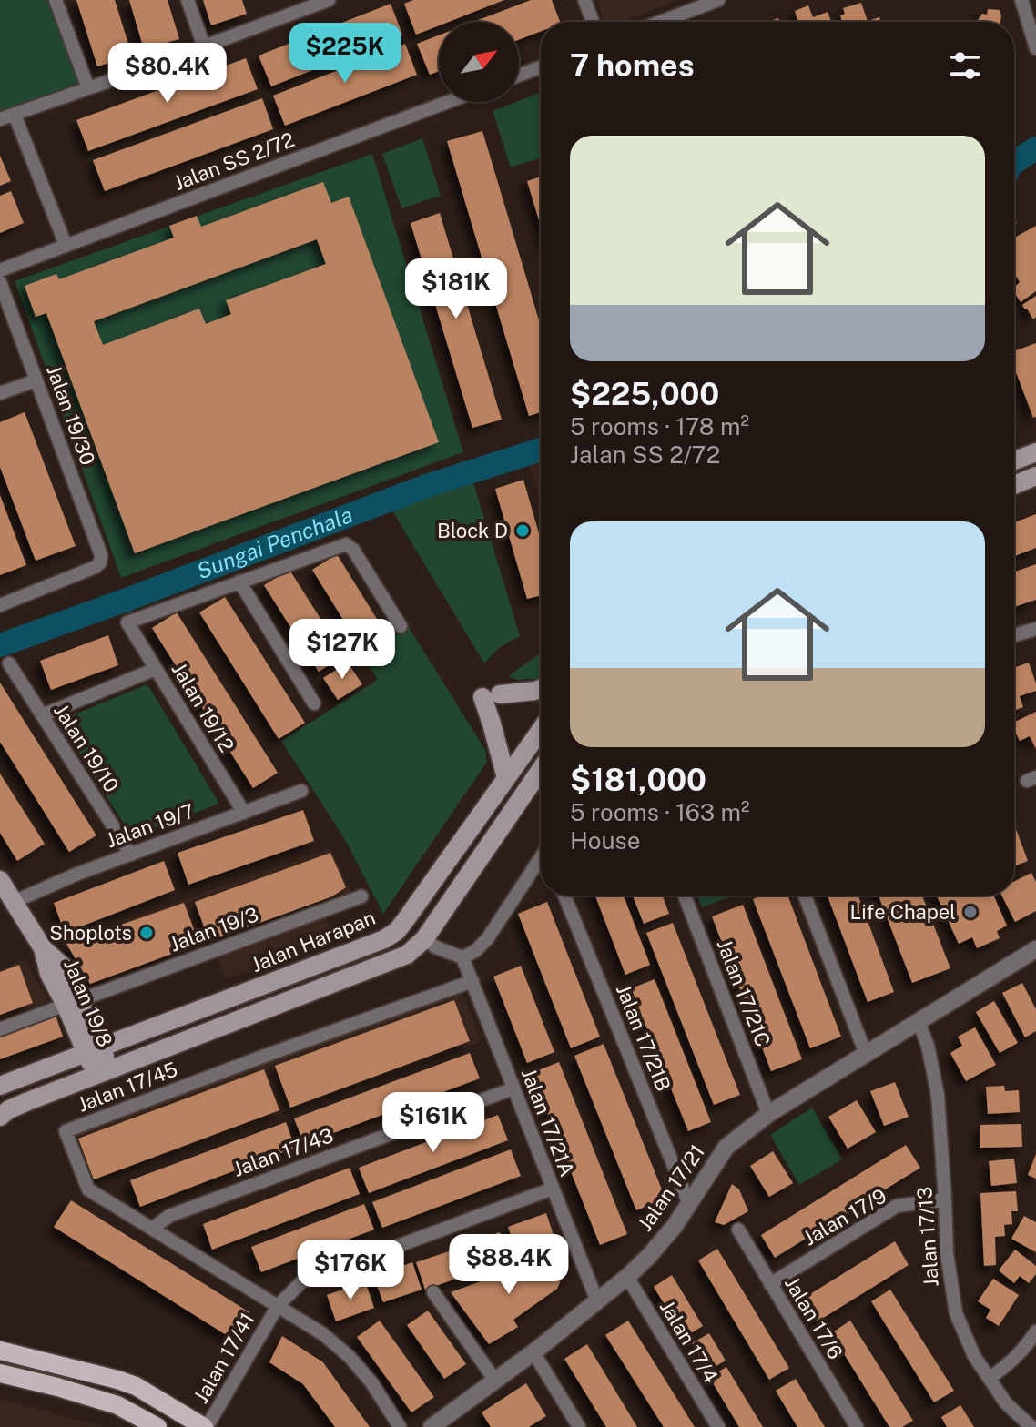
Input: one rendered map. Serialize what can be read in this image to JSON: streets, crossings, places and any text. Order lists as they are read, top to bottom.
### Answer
{
  "streets": {
    "main road": ["Jalan Harapan", "Jalan 19/8"],
    "street": [
      "Jalan SS 2/72",
      "Jalan 19/30",
      "Jalan 19/12",
      "Jalan 19/10",
      "Jalan 19/7",
      "Jalan 19/3",
      "Jalan 17/21C",
      "Jalan 17/21B",
      "Jalan 17/45",
      "Jalan 17/21A",
      "Jalan 17/43",
      "Jalan 17/21",
      "Jalan 17/9",
      "Jalan 17/13",
      "Jalan 17/6",
      "Jalan 17/4",
      "Jalan 17/41"
    ]
  },
  "crossings": [
    ["Jalan 19/12", "Jalan 19/7"],
    ["Jalan 19/10", "Jalan 19/7"],
    ["Jalan 19/7", "Jalan 19/8"],
    ["Jalan 19/3", "Jalan 19/8"],
    ["Jalan Harapan", "Jalan 19/8"],
    ["Jalan 17/21C", "Jalan 17/21"],
    ["Jalan 17/21B", "Jalan 17/21"],
    ["Jalan 17/45", "Jalan 17/21A"],
    ["Jalan 17/45", "Jalan 17/43"],
    ["Jalan 17/45", "Jalan 17/41"],
    ["Jalan 17/21A", "Jalan 17/43"],
    ["Jalan 17/21A", "Jalan 17/21"],
    ["Jalan 17/21A", "Jalan 17/41"],
    ["Jalan 17/21", "Jalan 17/13"],
    ["Jalan 17/21", "Jalan 17/4"],
    ["Jalan 17/9", "Jalan 17/13"],
    ["Jalan 17/9", "Jalan 17/6"]
  ],
  "water": ["Sungai Penchala"],
  "places": ["Block D", "Life Chapel", "Shoplots"],
  "north": "top right",
  "page": {
    "heading": "7 homes",
    "price": [
      "$225K",
      "$80.4K",
      "$181K",
      "$127K",
      "$161K",
      "$88.4K",
      "$176K"
    ],
    "list": [
      {
        "name": "$225,000",
        "note": "5 rooms · 178 m² · Jalan SS 2/72"
      },
      {
        "name": "$181,000",
        "note": "5 rooms · 163 m² · House"
      }
    ]
  }
}
